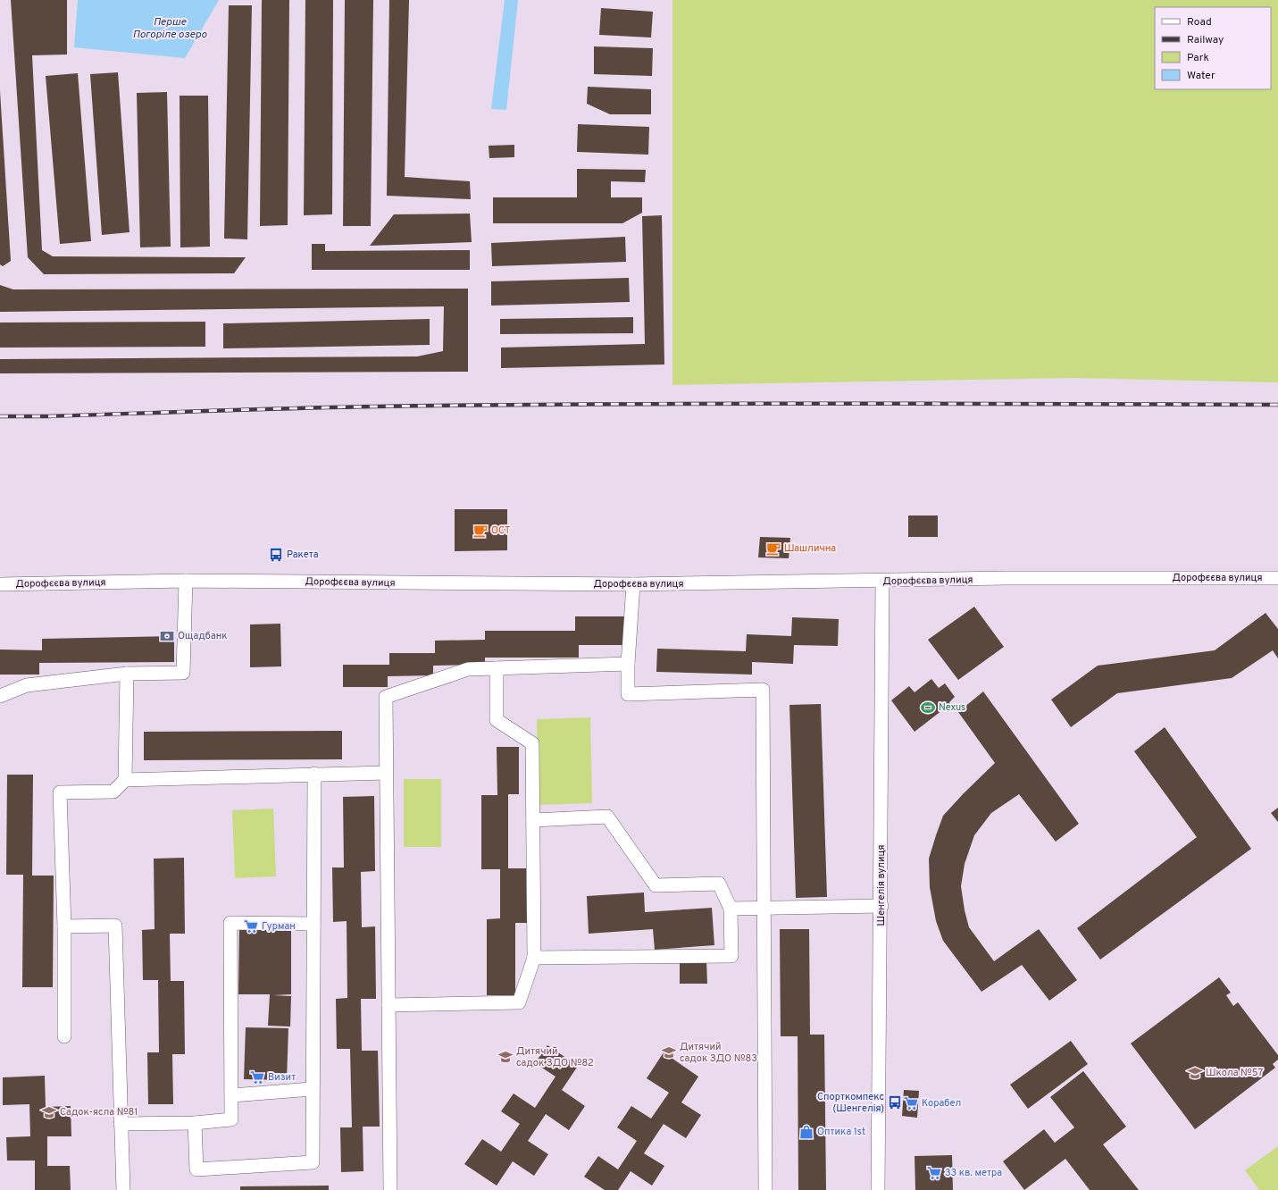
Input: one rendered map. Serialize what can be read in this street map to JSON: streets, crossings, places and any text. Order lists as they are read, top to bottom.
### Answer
{
  "streets": {
    "street": ["Дорофєєва вулиця", "Шенгелія вулиця"]
  },
  "crossings": [
    ["Дорофєєва вулиця", "Шенгелія вулиця"]
  ],
  "water": ["Перше Погоріле озеро"],
  "places": {
    "cafe": ["ОСТ", "Шашлична"],
    "bus stop": ["Ракета", "Спорткомпекс (Шенгелія)"],
    "bank": ["Ощадбанк"],
    "sports": ["Nexus"],
    "supermarket": [
      "Гурман",
      "Визит",
      "Корабел",
      "33 кв. метра"
    ],
    "school or university": [
      "Дитячий садок ЗДО №83",
      "Дитячий садок ЗДО №82",
      "Школа №57",
      "Садок-ясла №81"
    ],
    "shop": ["Оптика 1st"]
  },
  "legend": [
    "Road",
    "Railway",
    "Park",
    "Water"
  ]
}
